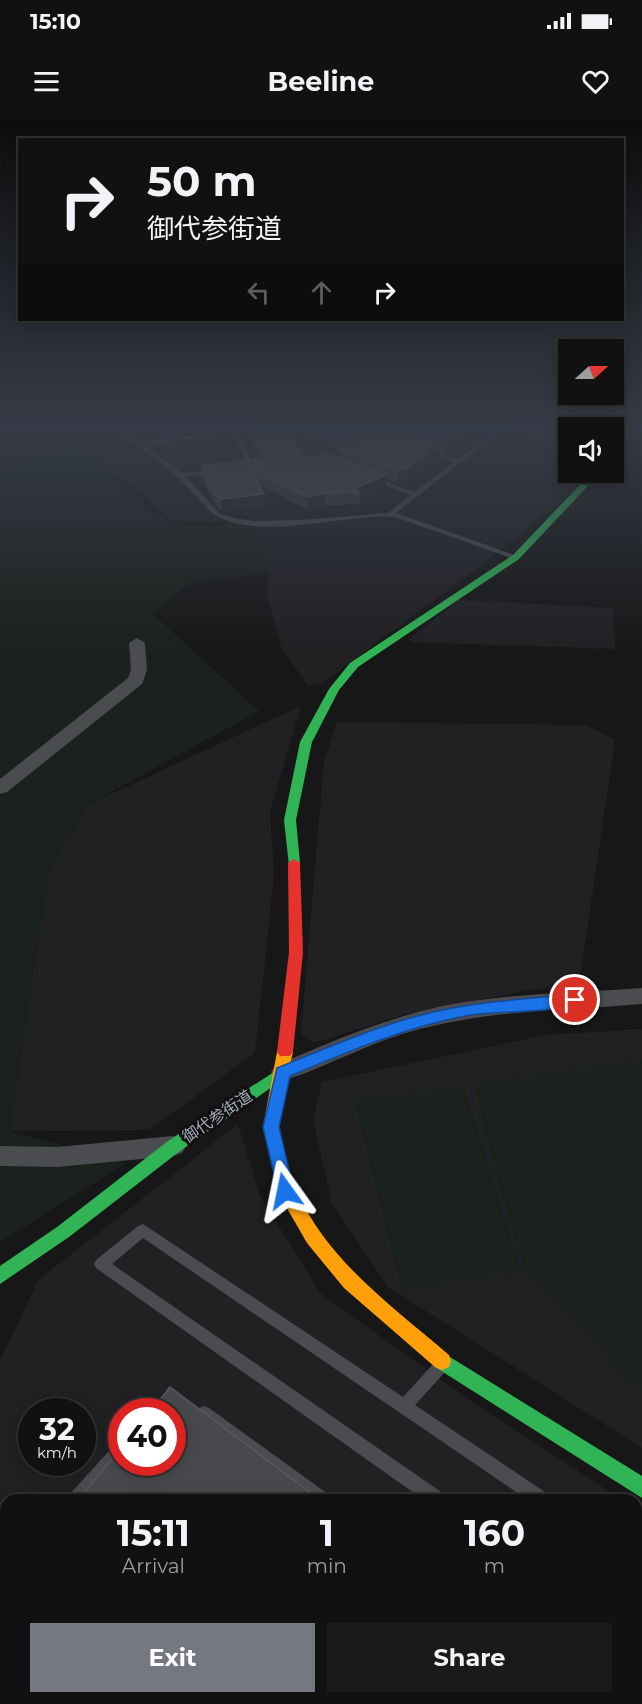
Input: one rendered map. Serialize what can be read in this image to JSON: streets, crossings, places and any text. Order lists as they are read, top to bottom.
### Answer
{
  "streets": {
    "street": ["御代参街道"]
  },
  "north": "right",
  "page": {
    "status": "15:10",
    "header": "Beeline",
    "turn": ["50 m", "御代参街道"],
    "speed": "32 km/h",
    "limit": "40",
    "eta": [
      "15:11",
      "Arrival",
      "1",
      "min",
      "160",
      "m"
    ],
    "buttons": ["Exit", "Share"]
  }
}
